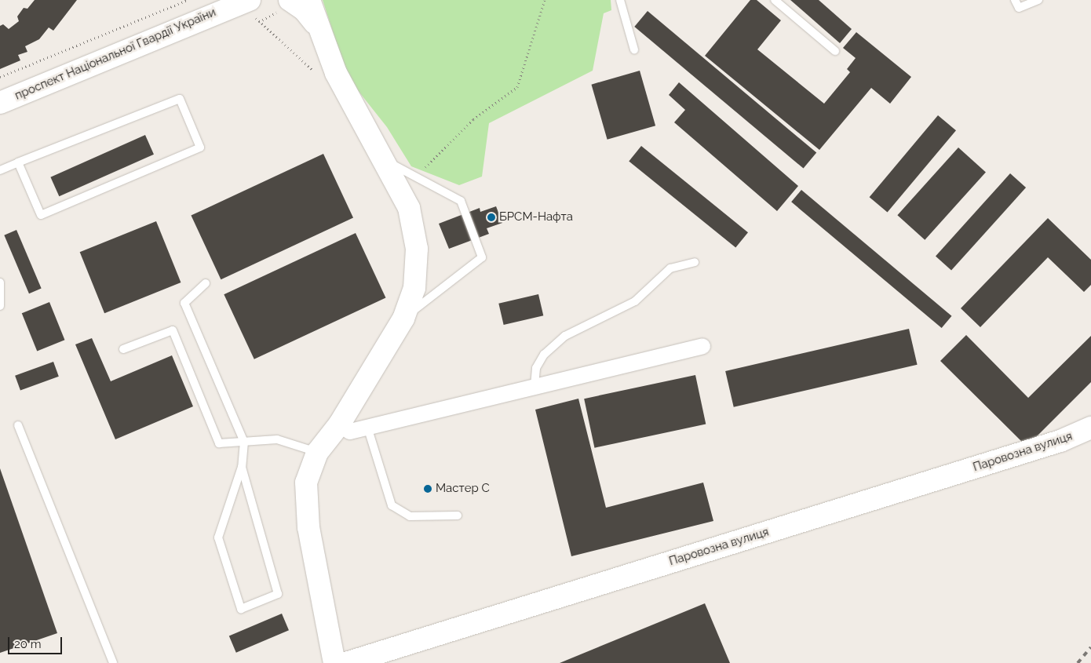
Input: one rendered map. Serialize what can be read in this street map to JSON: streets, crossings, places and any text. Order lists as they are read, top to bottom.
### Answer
{
  "streets": {
    "street": ["проспект Національної Гвардії України", "Паровозна вулиця"]
  },
  "places": ["БРСМ-Нафта", "Мастер С"],
  "scale_bar": "20 m"
}
